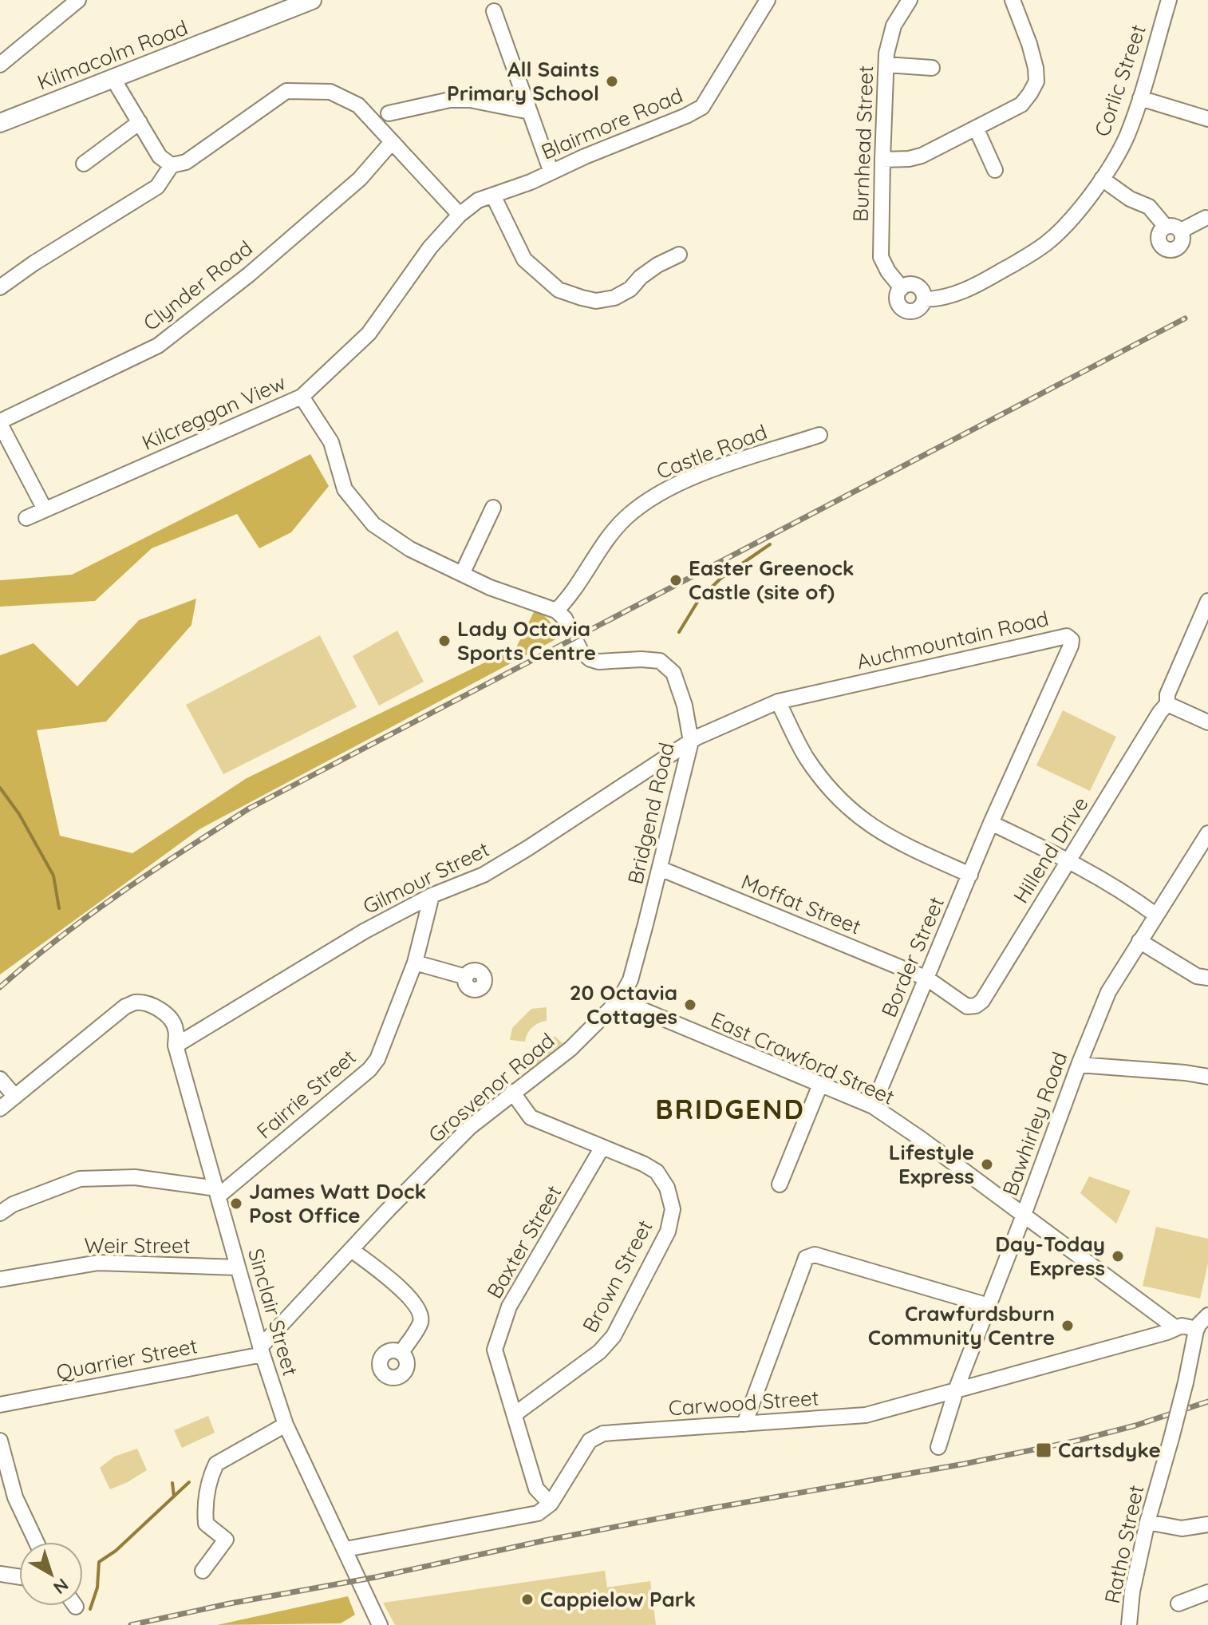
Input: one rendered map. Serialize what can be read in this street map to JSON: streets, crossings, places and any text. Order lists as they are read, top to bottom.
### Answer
{
  "streets": {
    "main road": ["Kilmacolm Road"],
    "street": [
      "Corlic Street",
      "Blairmore Road",
      "Burnhead Street",
      "Clynder Road",
      "Kilcreggan View",
      "Castle Road",
      "Auchmountain Road",
      "Bridgend Road",
      "Hillend Drive",
      "Gilmour Street",
      "Moffat Street",
      "Border Street",
      "East Crawford Street",
      "Grosvenor Road",
      "Fairrie Street",
      "Bawhirley Road",
      "Baxter Street",
      "Weir Street",
      "Brown Street",
      "Sinclair Street",
      "Quarrier Street",
      "Carwood Street",
      "Ratho Street"
    ]
  },
  "crossings": [
    ["Corlic Street", "Burnhead Street"],
    ["Blairmore Road", "Kilcreggan View"],
    ["Castle Road", "Bridgend Road"],
    ["Auchmountain Road", "Bridgend Road"],
    ["Auchmountain Road", "Gilmour Street"],
    ["Auchmountain Road", "Border Street"],
    ["Bridgend Road", "Gilmour Street"],
    ["Bridgend Road", "Moffat Street"],
    ["Bridgend Road", "East Crawford Street"],
    ["Bridgend Road", "Grosvenor Road"],
    ["Hillend Drive", "Moffat Street"],
    ["Hillend Drive", "Border Street"],
    ["Gilmour Street", "Fairrie Street"],
    ["Gilmour Street", "Sinclair Street"],
    ["Moffat Street", "Border Street"],
    ["Border Street", "East Crawford Street"],
    ["East Crawford Street", "Grosvenor Road"],
    ["East Crawford Street", "Bawhirley Road"],
    ["East Crawford Street", "Carwood Street"],
    ["Grosvenor Road", "Brown Street"],
    ["Grosvenor Road", "Sinclair Street"],
    ["Grosvenor Road", "Quarrier Street"],
    ["Fairrie Street", "Sinclair Street"],
    ["Bawhirley Road", "Carwood Street"],
    ["Baxter Street", "Brown Street"],
    ["Baxter Street", "Carwood Street"],
    ["Weir Street", "Sinclair Street"],
    ["Sinclair Street", "Quarrier Street"],
    ["Carwood Street", "Ratho Street"]
  ],
  "districts": ["BRIDGEND"],
  "places": {
    "other": [
      "All Saints Primary School",
      "Easter Greenock Castle (site of)",
      "Lady Octavia Sports Centre",
      "20 Octavia Cottages",
      "Lifestyle Express",
      "James Watt Dock Post Office",
      "Day-Today Express",
      "Crawfurdsburn Community Centre",
      "Cappielow Park"
    ],
    "transit": ["Cartsdyke"]
  },
  "north": "bottom right"
}
